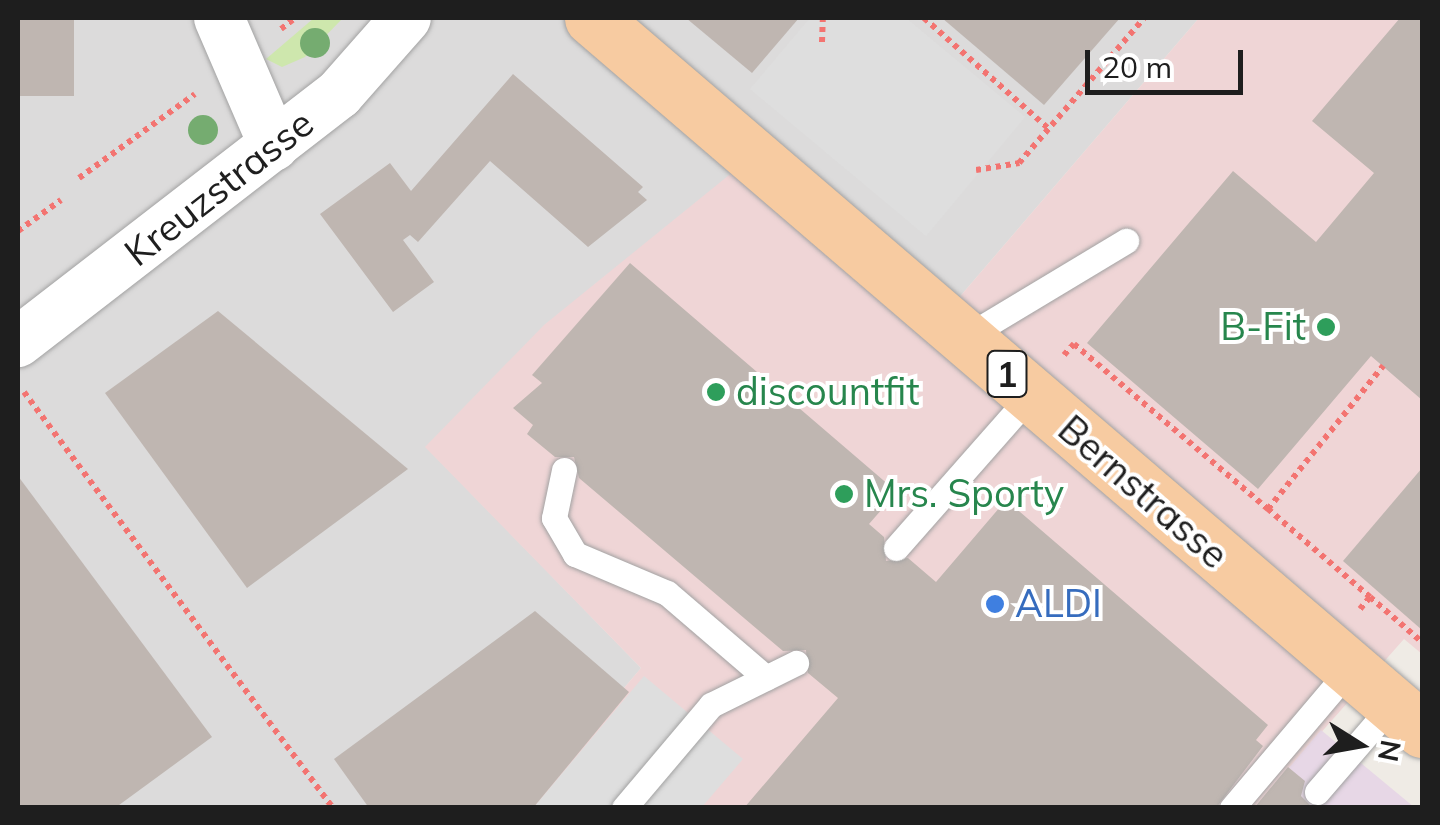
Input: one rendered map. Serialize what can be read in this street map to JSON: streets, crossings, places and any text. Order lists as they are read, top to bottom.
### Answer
{
  "streets": {
    "main road": ["1", "Bernstrasse"],
    "street": ["Kreuzstrasse"]
  },
  "places": [
    "B-Fit",
    "discountfit",
    "Mrs. Sporty",
    "ALDI"
  ],
  "scale_bar": "20 m",
  "north": "right"
}
